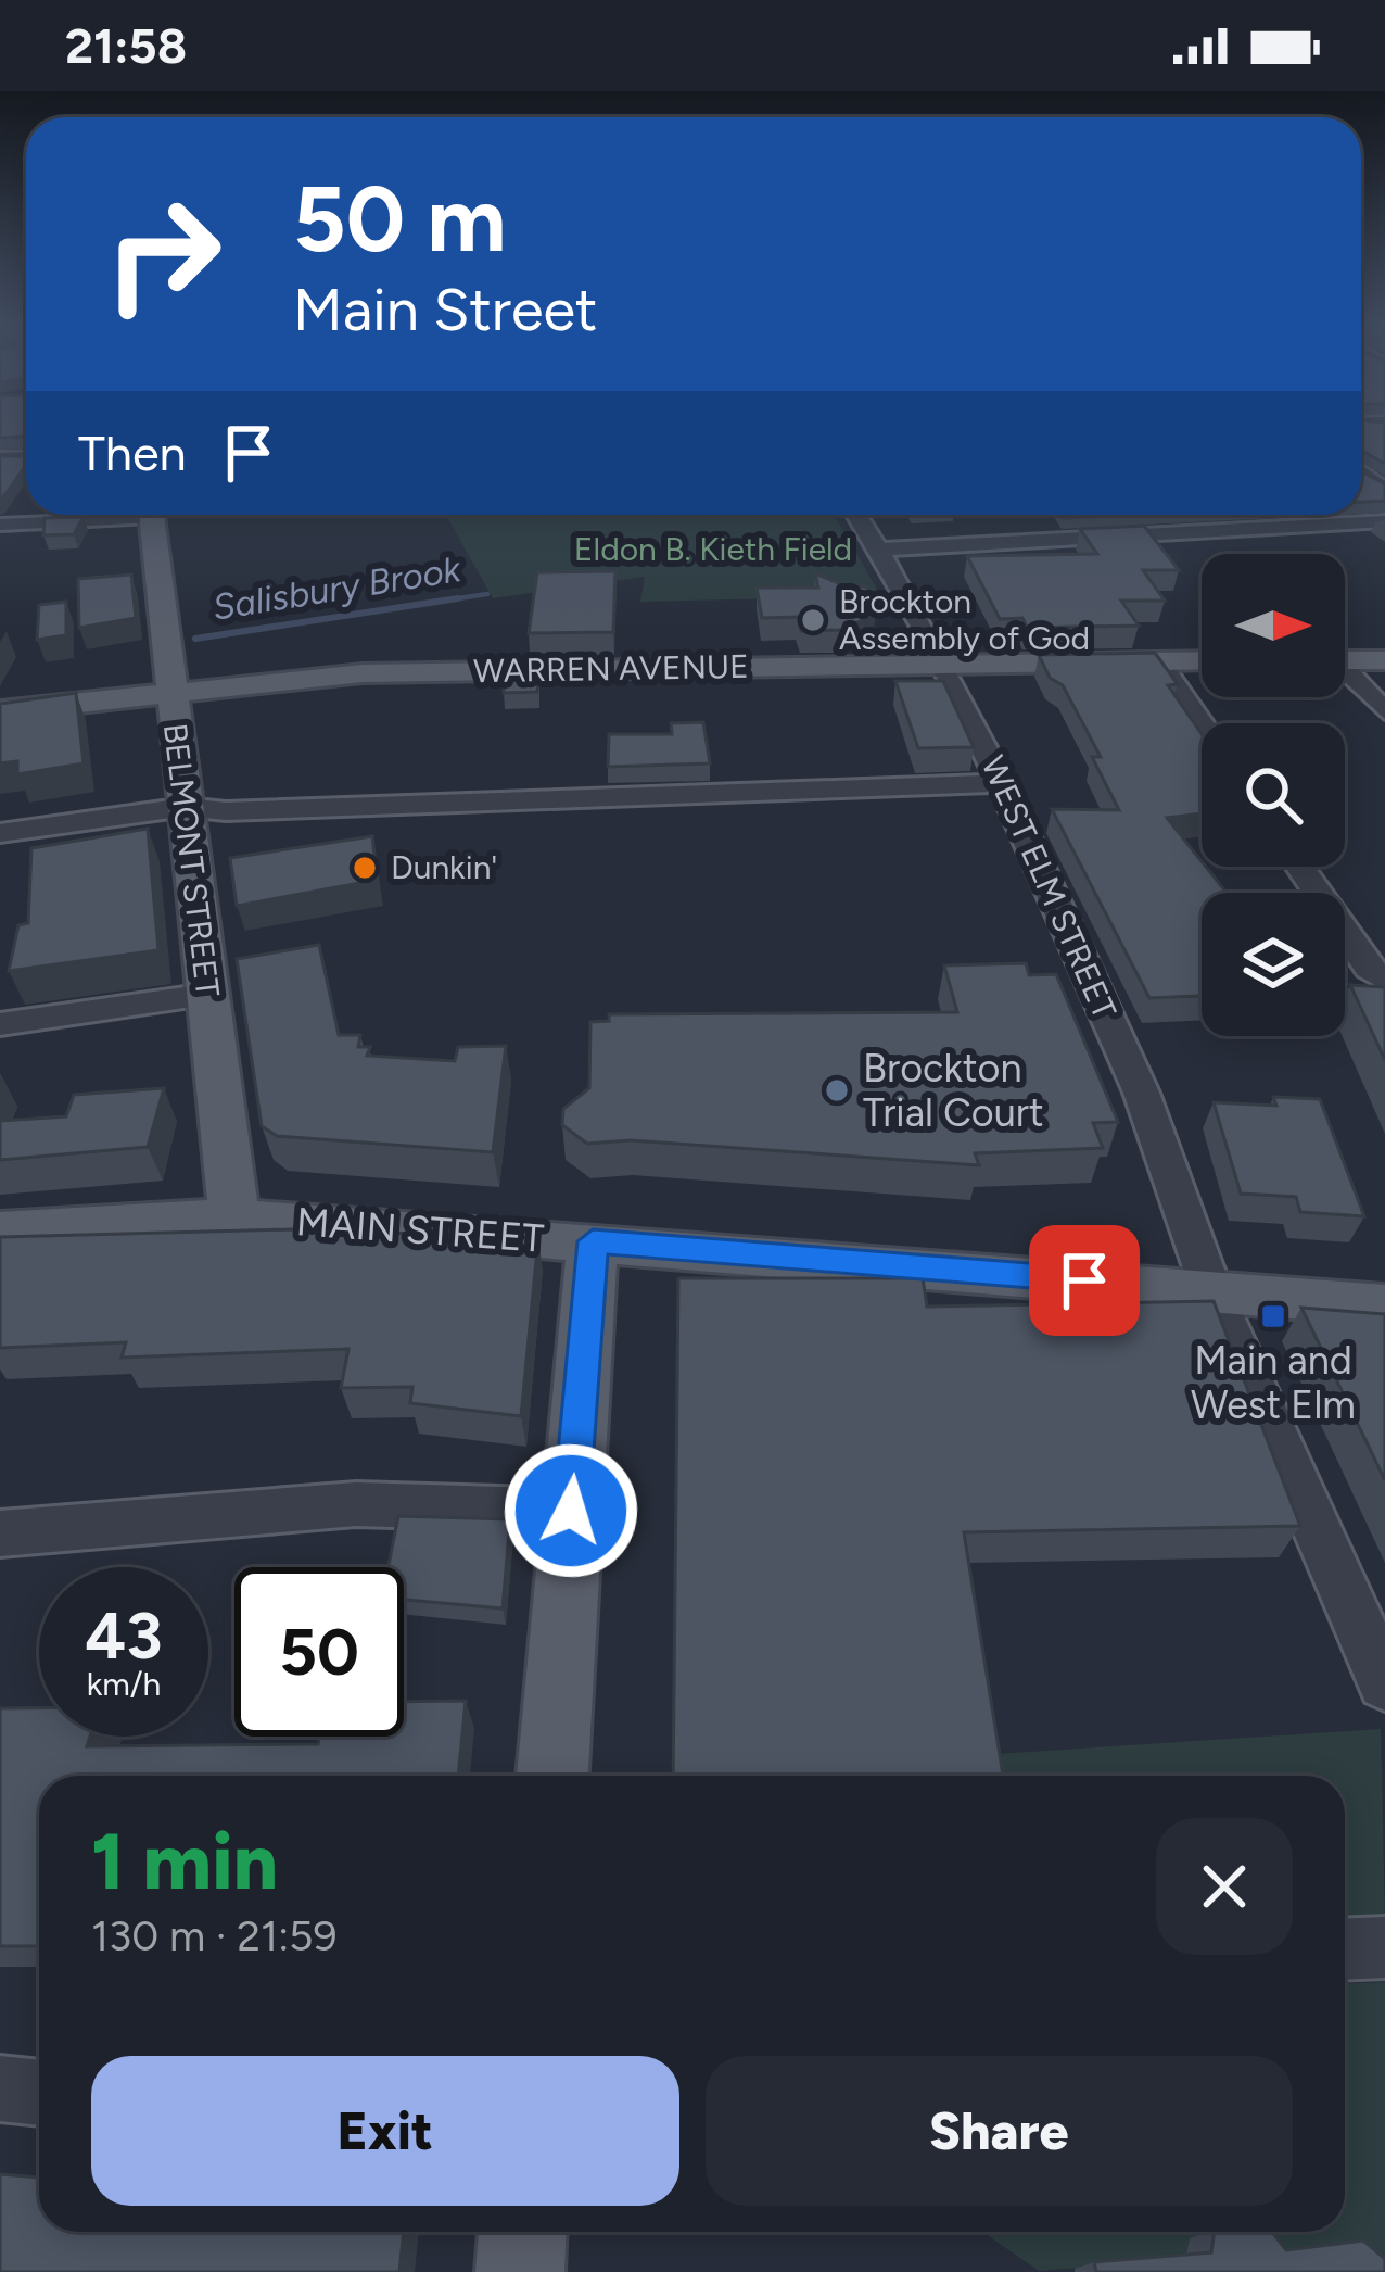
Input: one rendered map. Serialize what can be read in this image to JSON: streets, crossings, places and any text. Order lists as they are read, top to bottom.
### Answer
{
  "streets": {
    "main road": ["WARREN AVENUE", "BELMONT STREET", "MAIN STREET"],
    "street": ["WEST ELM STREET"]
  },
  "crossings": [
    ["WARREN AVENUE", "BELMONT STREET"],
    ["WARREN AVENUE", "WEST ELM STREET"],
    ["BELMONT STREET", "MAIN STREET"],
    ["WEST ELM STREET", "MAIN STREET"]
  ],
  "water": ["Salisbury Brook"],
  "parks": ["Eldon B. Kieth Field"],
  "places": {
    "other": ["Brockton Assembly of God", "Dunkin'", "Brockton Trial Court"],
    "transit": ["Main and West Elm"]
  },
  "north": "right",
  "page": {
    "status": "21:58",
    "turn": ["50 m", "Main Street"],
    "then": "Then",
    "speed": "43 km/h",
    "limit": "50",
    "heading": ["1 min", "130 m · 21:59"],
    "buttons": ["Exit", "Share"]
  }
}
